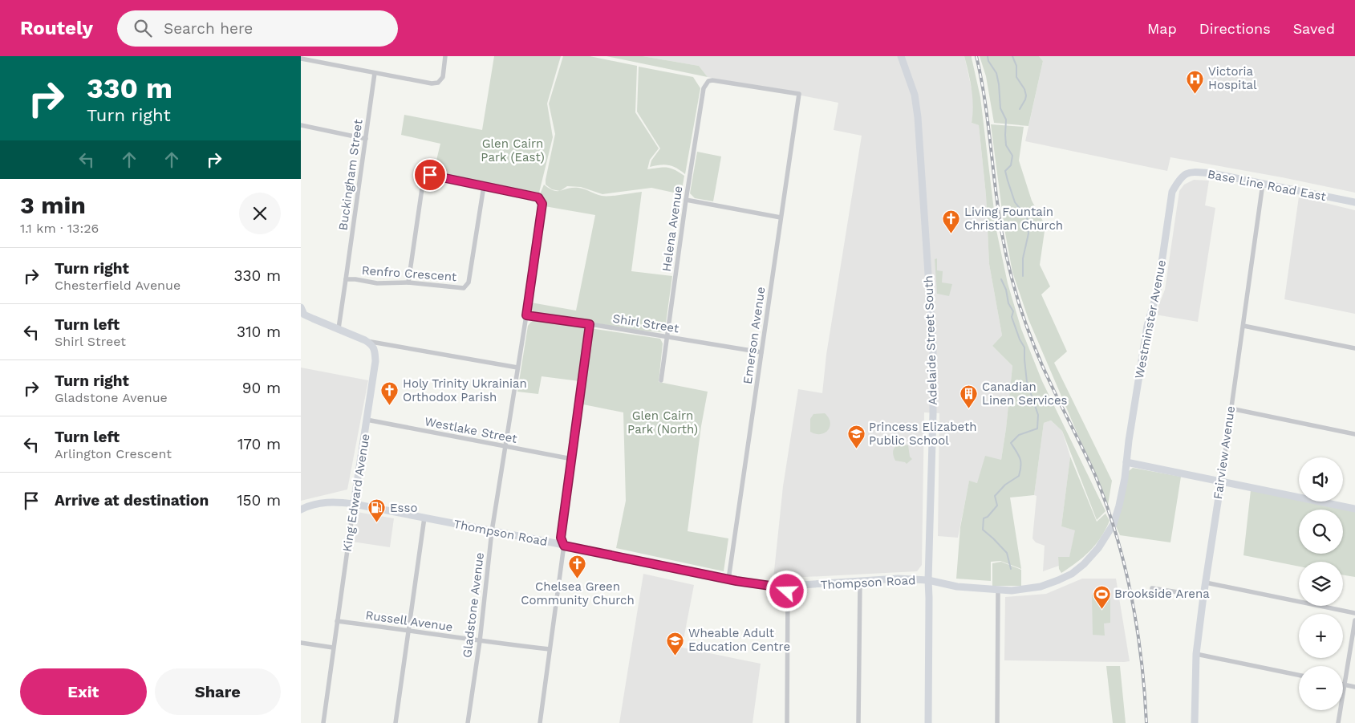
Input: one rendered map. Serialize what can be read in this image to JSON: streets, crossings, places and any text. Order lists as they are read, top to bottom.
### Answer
{
  "streets": {
    "street": [
      "Buckingham Street",
      "Base Line Road East",
      "Helena Avenue",
      "Renfro Crescent",
      "Westminster Avenue",
      "Shirl Street",
      "Emerson Avenue",
      "Adelaide Street South",
      "Westlake Street",
      "Fairview Avenue",
      "King Edward Avenue",
      "Thompson Road",
      "Gladstone Avenue",
      "Russell Avenue"
    ]
  },
  "crossings": [
    ["Buckingham Street", "Renfro Crescent"],
    ["Base Line Road East", "Westminster Avenue"],
    ["Base Line Road East", "Fairview Avenue"],
    ["Helena Avenue", "Shirl Street"],
    ["Helena Avenue", "Emerson Avenue"],
    ["Renfro Crescent", "Gladstone Avenue"],
    ["Westminster Avenue", "Thompson Road"],
    ["Shirl Street", "Emerson Avenue"],
    ["Shirl Street", "Gladstone Avenue"],
    ["Emerson Avenue", "Thompson Road"],
    ["Adelaide Street South", "Thompson Road"],
    ["Westlake Street", "King Edward Avenue"],
    ["Westlake Street", "Gladstone Avenue"],
    ["King Edward Avenue", "Thompson Road"],
    ["King Edward Avenue", "Russell Avenue"],
    ["Thompson Road", "Gladstone Avenue"],
    ["Gladstone Avenue", "Russell Avenue"]
  ],
  "parks": ["Glen Cairn Park (East)", "Glen Cairn Park (North)"],
  "places": {
    "hospital": ["Victoria Hospital"],
    "church": ["Living Fountain Christian Church", "Holy Trinity Ukrainian Orthodox Parish", "Chelsea Green Community Church"],
    "building": ["Canadian Linen Services"],
    "school or university": ["Princess Elizabeth Public School", "Wheable Adult Education Centre"],
    "fuel station": ["Esso"],
    "sports": ["Brookside Arena"]
  },
  "page": {
    "header": "Routely",
    "search": "Search here",
    "nav": ["Map", "Directions", "Saved"],
    "turn": ["330 m", "Turn right"],
    "heading": ["3 min", "1.1 km · 13:26"],
    "list": [
      {
        "name": "Turn right",
        "note": "Chesterfield Avenue",
        "value": "330 m"
      },
      {
        "name": "Turn left",
        "note": "Shirl Street",
        "value": "310 m"
      },
      {
        "name": "Turn right",
        "note": "Gladstone Avenue",
        "value": "90 m"
      },
      {
        "name": "Turn left",
        "note": "Arlington Crescent",
        "value": "170 m"
      },
      {
        "name": "Arrive at destination",
        "value": "150 m"
      }
    ],
    "map_buttons": ["+", "−"],
    "buttons": ["Exit", "Share"]
  }
}
